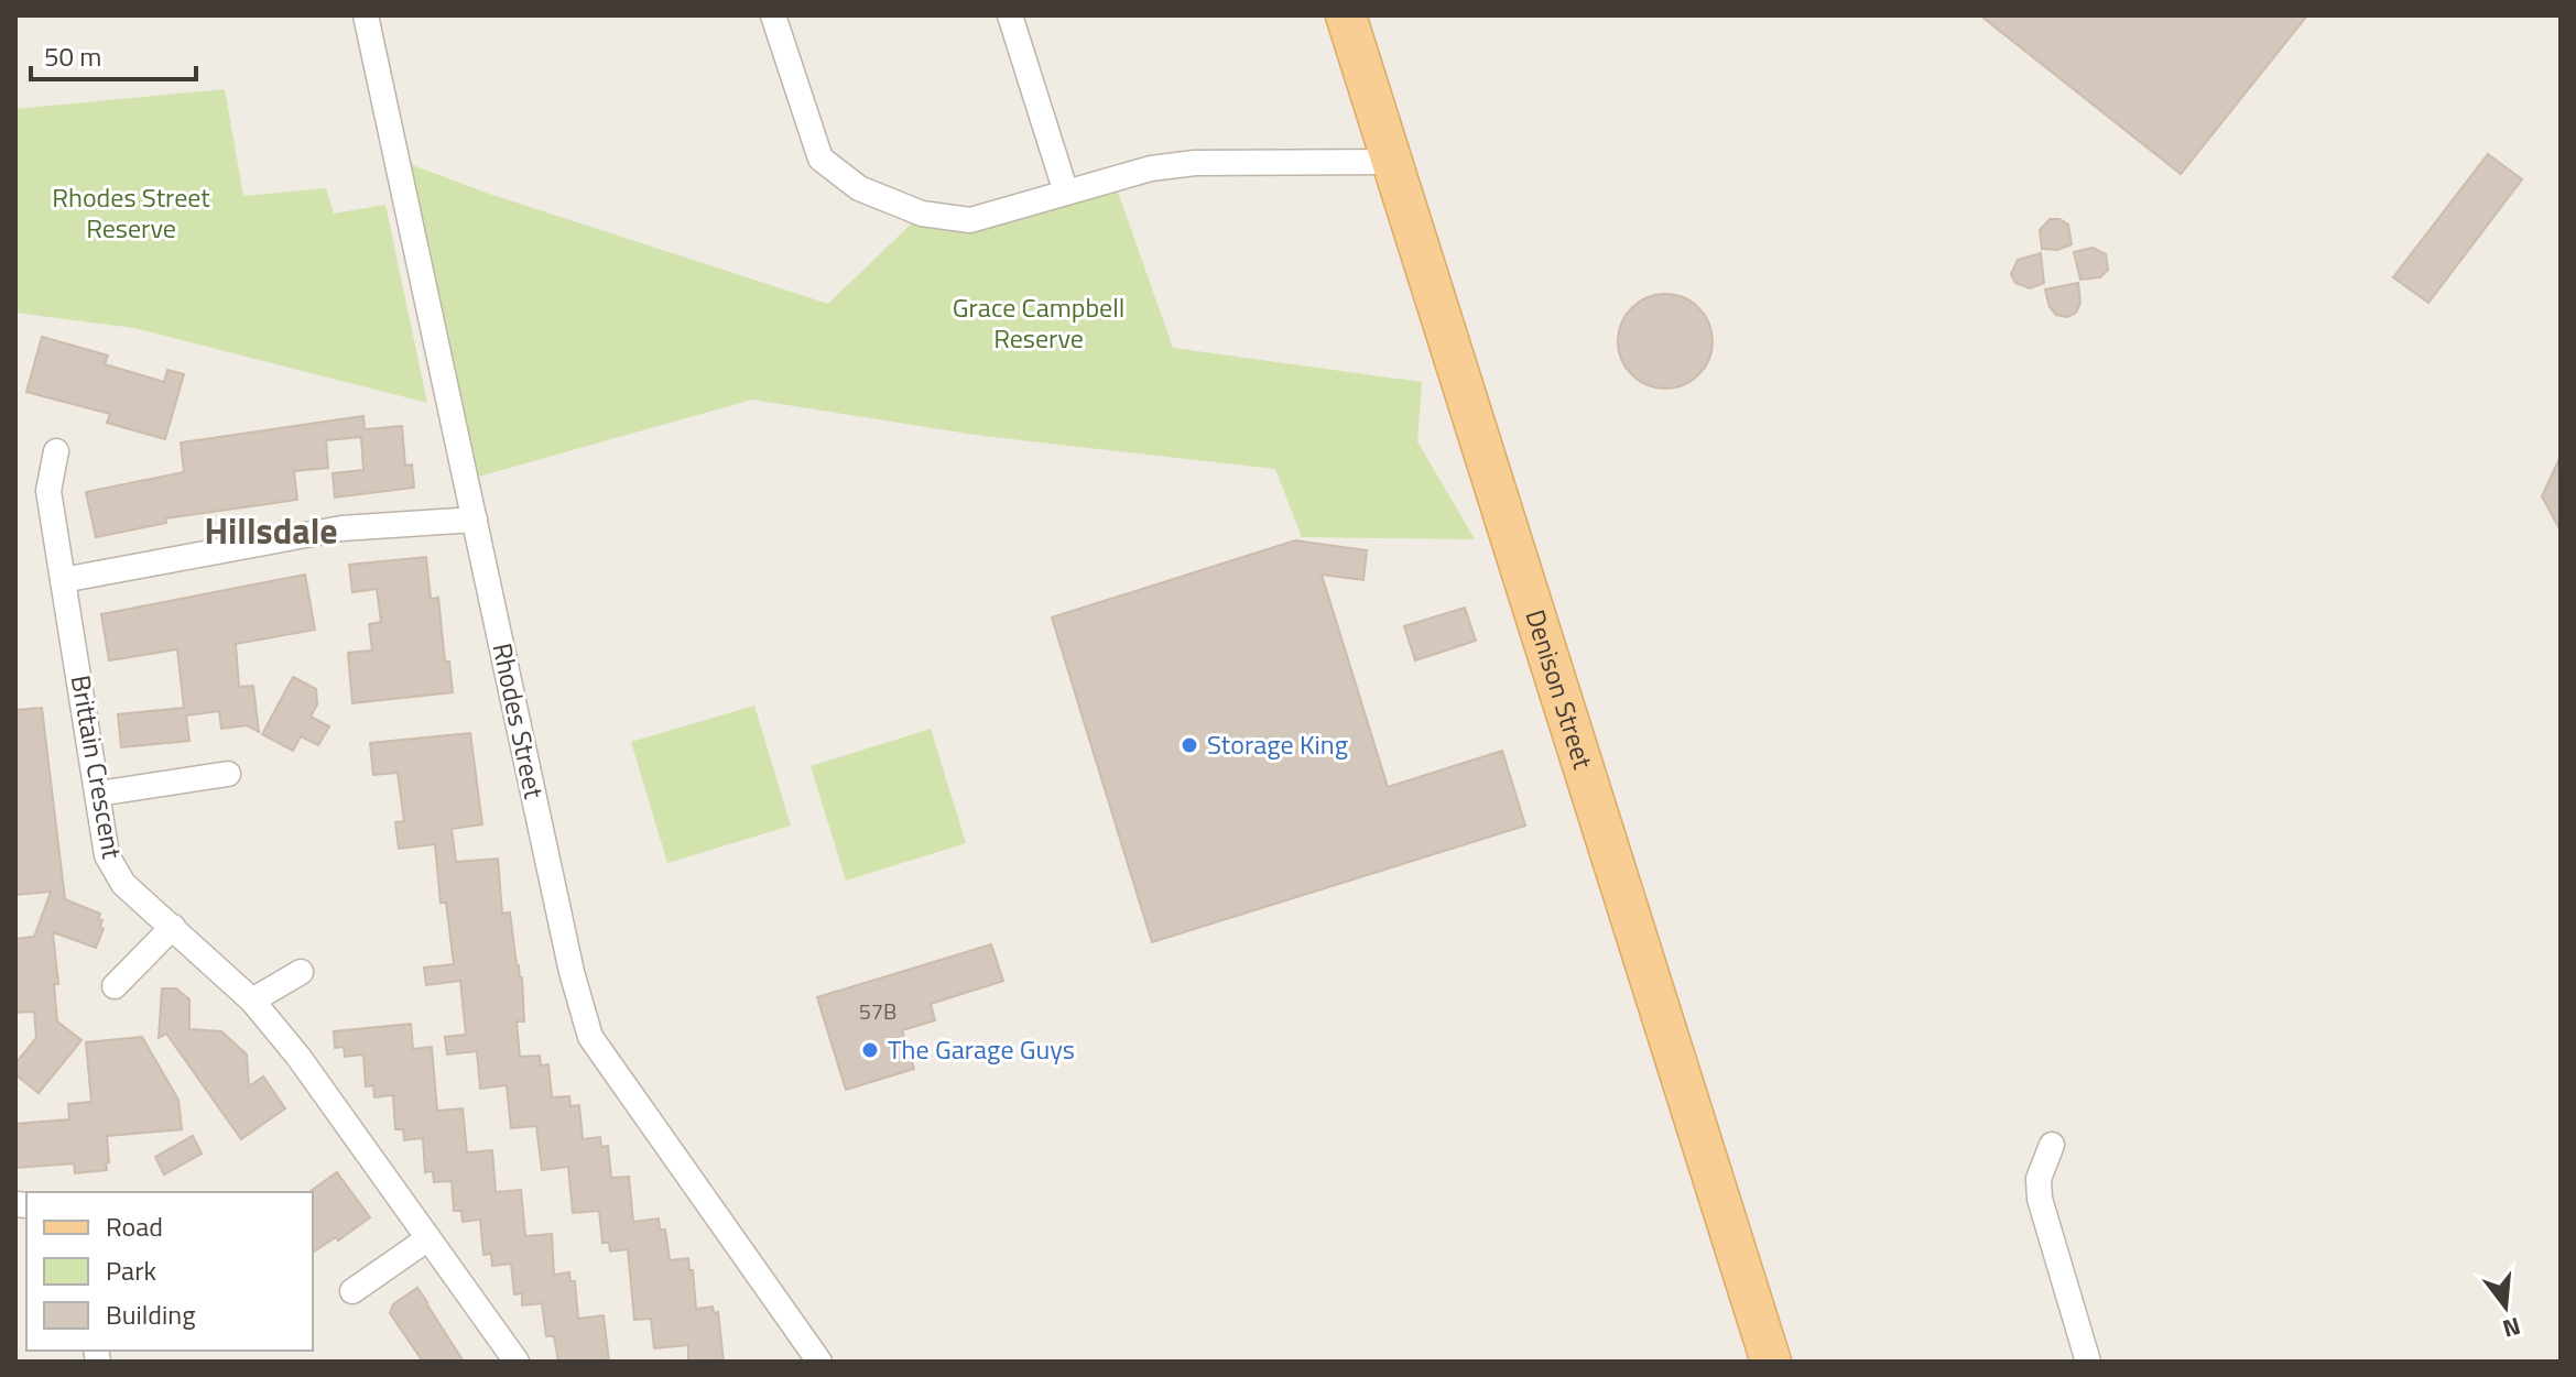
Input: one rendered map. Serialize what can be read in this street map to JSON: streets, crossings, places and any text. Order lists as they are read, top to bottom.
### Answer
{
  "streets": {
    "main road": ["Denison Street"],
    "street": ["Rhodes Street", "Brittain Crescent"]
  },
  "districts": ["Hillsdale"],
  "parks": ["Rhodes Street Reserve", "Grace Campbell Reserve"],
  "places": ["Storage King", "The Garage Guys"],
  "house_numbers": ["57B"],
  "legend": ["Road", "Park", "Building"],
  "scale_bar": "50 m",
  "north": "bottom"
}
